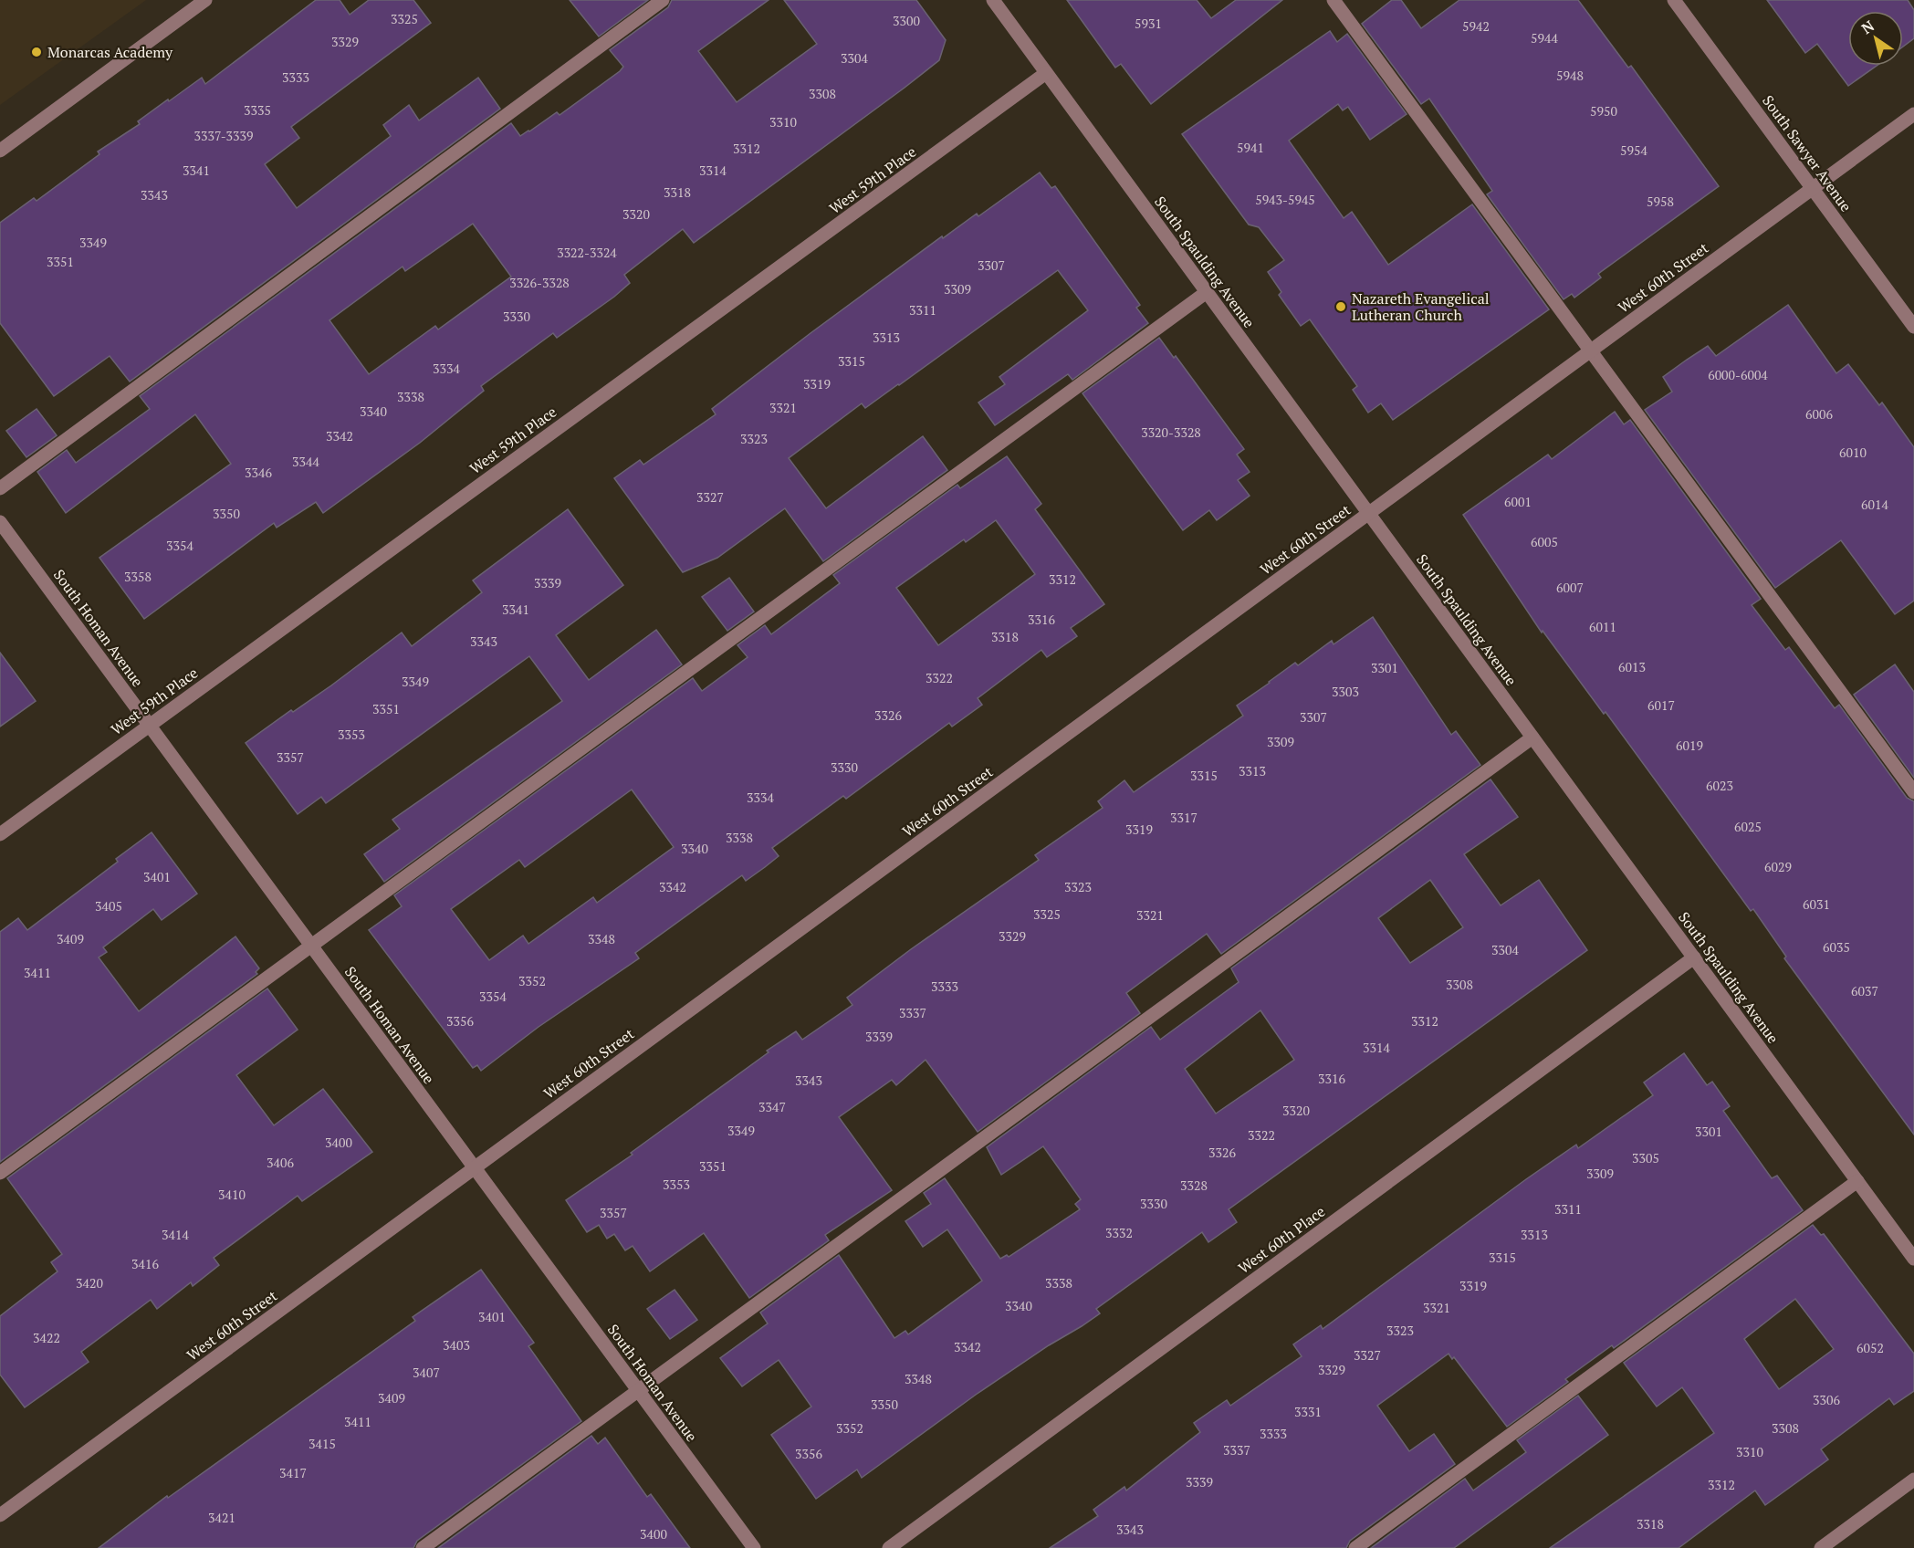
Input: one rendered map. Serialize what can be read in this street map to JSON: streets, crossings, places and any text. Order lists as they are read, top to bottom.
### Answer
{
  "streets": {
    "street": [
      "South Sawyer Avenue",
      "West 59th Place",
      "South Spaulding Avenue",
      "West 60th Street",
      "South Homan Avenue",
      "West 60th Place"
    ]
  },
  "crossings": [
    ["South Sawyer Avenue", "West 60th Street"],
    ["West 59th Place", "South Spaulding Avenue"],
    ["West 59th Place", "South Homan Avenue"],
    ["South Spaulding Avenue", "West 60th Street"],
    ["South Spaulding Avenue", "West 60th Place"],
    ["West 60th Street", "South Homan Avenue"]
  ],
  "places": ["Monarcas Academy", "Nazareth Evangelical Lutheran Church"],
  "house_numbers": [
    "3325",
    "3300",
    "5931",
    "5942",
    "5944",
    "3329",
    "3304",
    "5948",
    "3333",
    "3308",
    "3335",
    "5950",
    "3310",
    "3337-3339",
    "5941",
    "3312",
    "5954",
    "3341",
    "3314",
    "3318",
    "3343",
    "5943-5945",
    "5958",
    "3320",
    "3349",
    "3322-3324",
    "3351",
    "3307",
    "3326-3328",
    "3309",
    "3311",
    "3330",
    "3313",
    "3315",
    "3334",
    "6000-6004",
    "3319",
    "3338",
    "3321",
    "3340",
    "6006",
    "3320-3328",
    "3342",
    "3323",
    "6010",
    "3344",
    "3346",
    "3327",
    "6001",
    "6014",
    "3350",
    "6005",
    "3354",
    "3358",
    "3312",
    "3339",
    "6007",
    "3341",
    "3316",
    "6011",
    "3318",
    "3343",
    "6013",
    "3301",
    "3322",
    "3349",
    "3303",
    "6017",
    "3351",
    "3326",
    "3307",
    "3353",
    "3309",
    "6019",
    "3357",
    "3330",
    "3313",
    "3315",
    "6023",
    "3334",
    "3317",
    "6025",
    "3319",
    "3338",
    "3340",
    "6029",
    "3401",
    "3342",
    "3323",
    "6031",
    "3405",
    "3325",
    "3321",
    "3329",
    "3409",
    "3348",
    "6035",
    "3304",
    "3411",
    "3352",
    "3308",
    "3333",
    "6037",
    "3354",
    "3337",
    "3356",
    "3312",
    "3339",
    "3314",
    "3316",
    "3343",
    "3347",
    "3320",
    "3349",
    "3301",
    "3322",
    "3400",
    "3326",
    "3305",
    "3406",
    "3351",
    "3309",
    "3353",
    "3328",
    "3410",
    "3330",
    "3311",
    "3357",
    "3332",
    "3414",
    "3313",
    "3315",
    "3416",
    "3420",
    "3338",
    "3319",
    "3340",
    "3321",
    "3401",
    "3323",
    "3422",
    "3403",
    "3342",
    "6052",
    "3327",
    "3329",
    "3407",
    "3348",
    "3409",
    "3306",
    "3350",
    "3331",
    "3411",
    "3352",
    "3308",
    "3333",
    "3415",
    "3337",
    "3310",
    "3356",
    "3417",
    "3339",
    "3312",
    "3421",
    "3318",
    "3343",
    "3400"
  ],
  "north": "top left"
}
